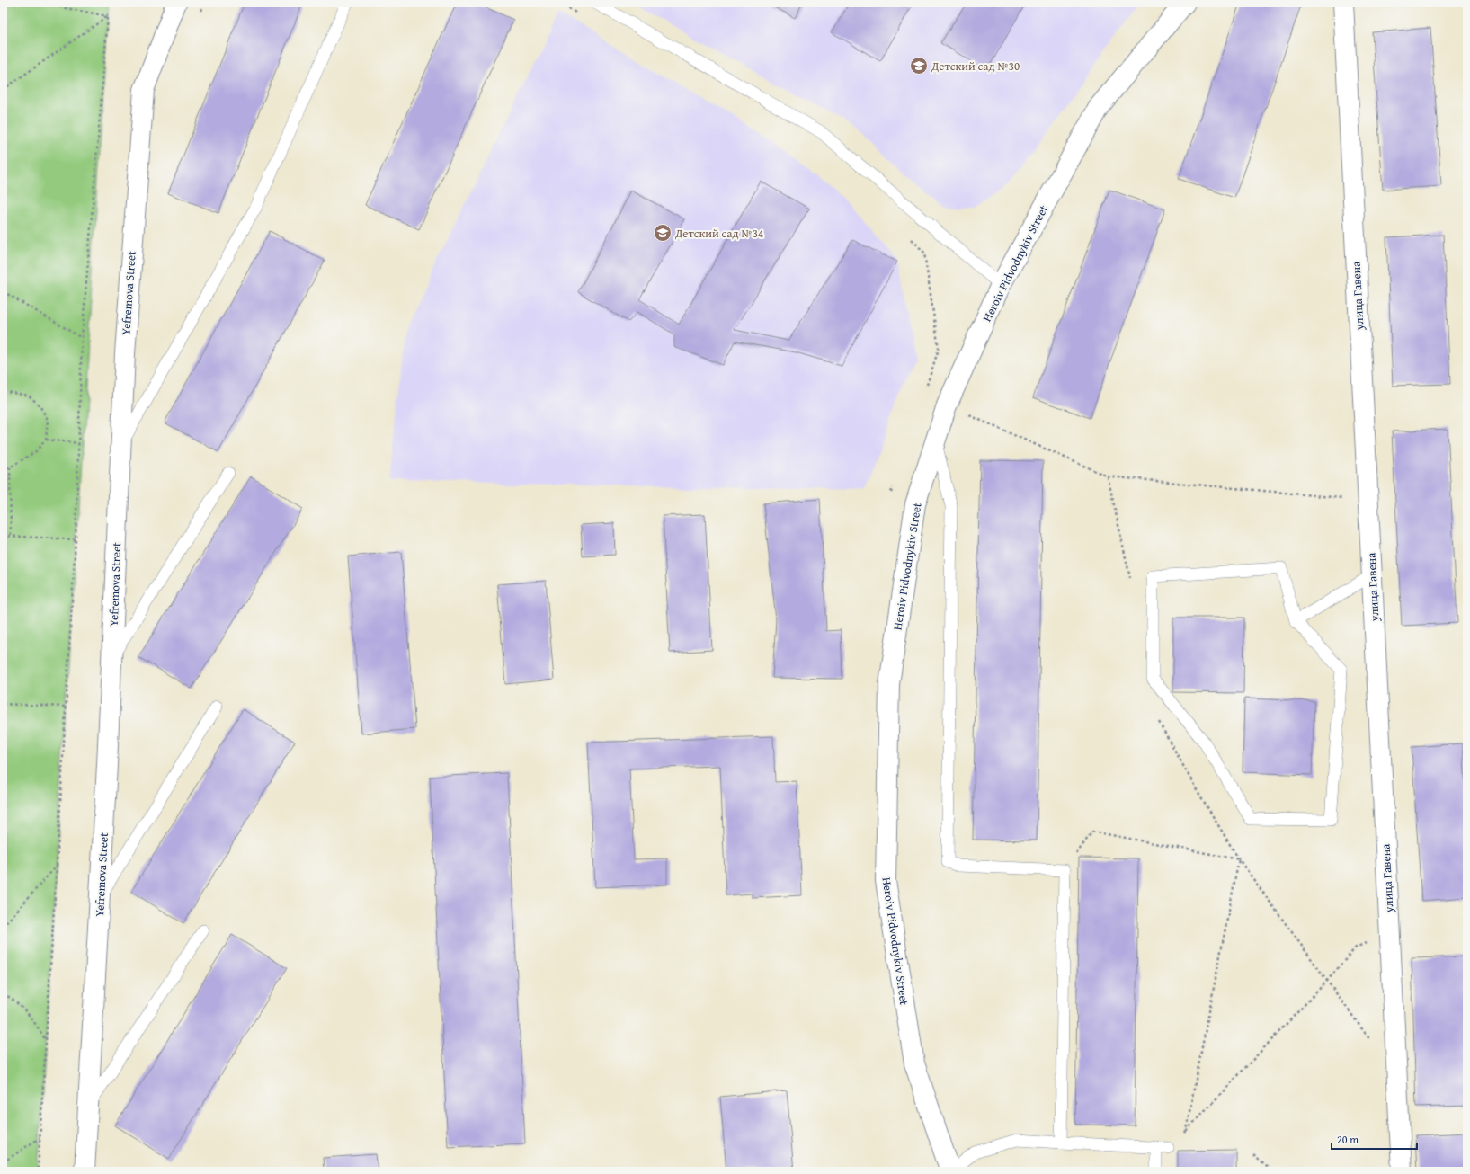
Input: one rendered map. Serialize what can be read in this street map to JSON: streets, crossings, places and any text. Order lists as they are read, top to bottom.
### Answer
{
  "streets": {
    "street": ["Heroiv Pidvodnykiv Street", "Yefremova Street", "улица Гавена"]
  },
  "places": {
    "school or university": ["Детский сад №30", "Детский сад №34"]
  },
  "scale_bar": "20 m"
}
